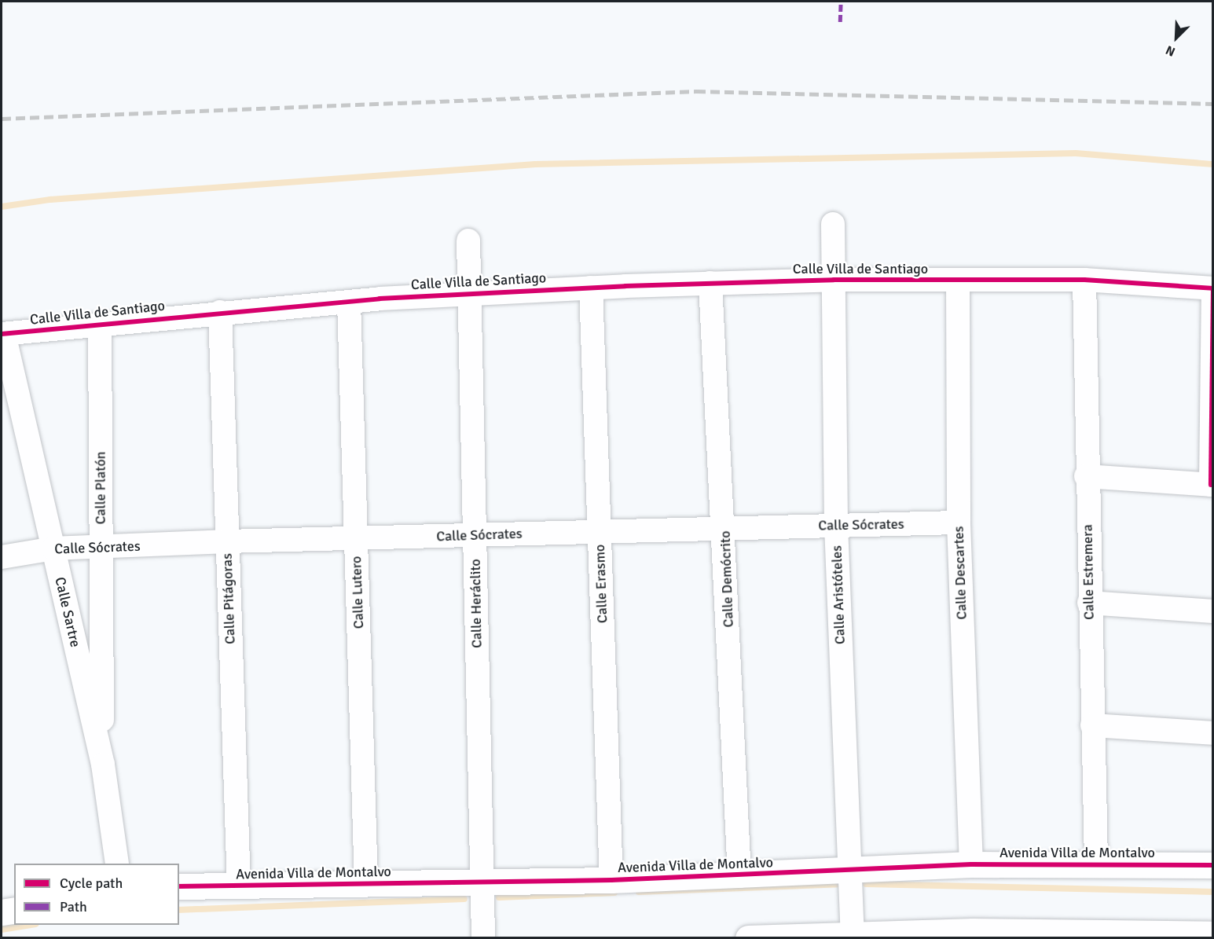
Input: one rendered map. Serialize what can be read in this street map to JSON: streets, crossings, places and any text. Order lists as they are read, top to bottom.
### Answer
{
  "streets": {
    "street": [
      "Calle Villa de Santiago",
      "Calle Platón",
      "Calle Sócrates",
      "Calle Estremera",
      "Calle Descartes",
      "Calle Demócrito",
      "Calle Erasmo",
      "Calle Lutero",
      "Calle Aristóteles",
      "Calle Pitágoras",
      "Calle Heráclito",
      "Calle Sartre",
      "Avenida Villa de Montalvo"
    ]
  },
  "crossings": [
    ["Calle Villa de Santiago", "Calle Platón"],
    ["Calle Villa de Santiago", "Calle Estremera"],
    ["Calle Villa de Santiago", "Calle Descartes"],
    ["Calle Villa de Santiago", "Calle Demócrito"],
    ["Calle Villa de Santiago", "Calle Erasmo"],
    ["Calle Villa de Santiago", "Calle Lutero"],
    ["Calle Villa de Santiago", "Calle Aristóteles"],
    ["Calle Villa de Santiago", "Calle Pitágoras"],
    ["Calle Villa de Santiago", "Calle Heráclito"],
    ["Calle Villa de Santiago", "Calle Sartre"],
    ["Calle Platón", "Calle Sócrates"],
    ["Calle Platón", "Calle Sartre"],
    ["Calle Sócrates", "Calle Descartes"],
    ["Calle Sócrates", "Calle Demócrito"],
    ["Calle Sócrates", "Calle Erasmo"],
    ["Calle Sócrates", "Calle Lutero"],
    ["Calle Sócrates", "Calle Aristóteles"],
    ["Calle Sócrates", "Calle Pitágoras"],
    ["Calle Sócrates", "Calle Heráclito"],
    ["Calle Sócrates", "Calle Sartre"],
    ["Calle Estremera", "Avenida Villa de Montalvo"],
    ["Calle Descartes", "Avenida Villa de Montalvo"],
    ["Calle Demócrito", "Avenida Villa de Montalvo"],
    ["Calle Erasmo", "Avenida Villa de Montalvo"],
    ["Calle Lutero", "Avenida Villa de Montalvo"],
    ["Calle Aristóteles", "Avenida Villa de Montalvo"],
    ["Calle Pitágoras", "Avenida Villa de Montalvo"],
    ["Calle Heráclito", "Avenida Villa de Montalvo"]
  ],
  "legend": ["Cycle path", "Path"],
  "north": "bottom left"
}
